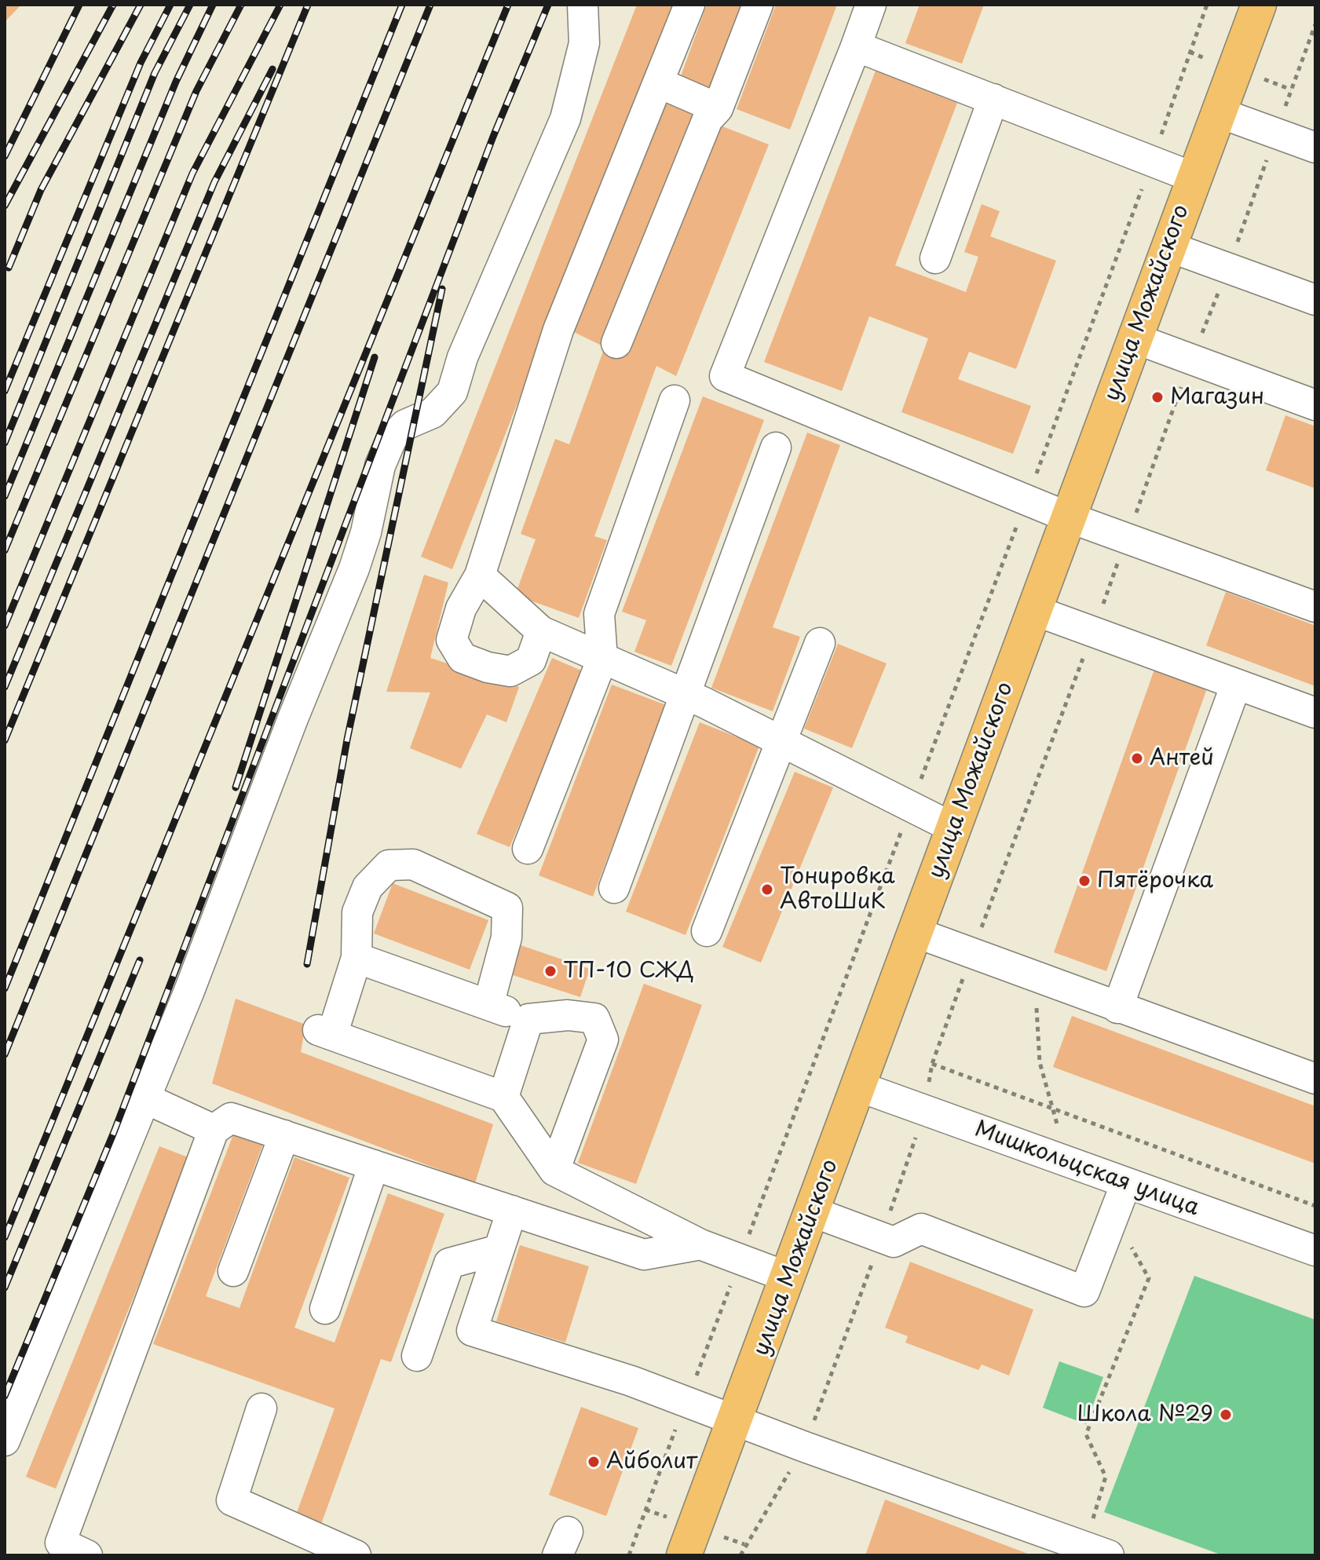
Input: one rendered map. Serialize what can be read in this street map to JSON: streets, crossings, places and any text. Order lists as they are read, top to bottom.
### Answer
{
  "streets": {
    "main road": ["улица Можайского"],
    "street": ["Мишкольцская улица"]
  },
  "crossings": [
    ["улица Можайского", "Мишкольцская улица"]
  ],
  "places": [
    "Магазин",
    "Антей",
    "Пятёрочка",
    "Тонировка АвтоШиК",
    "ТП-10 СЖД",
    "Школа №29",
    "Айболит"
  ]
}
